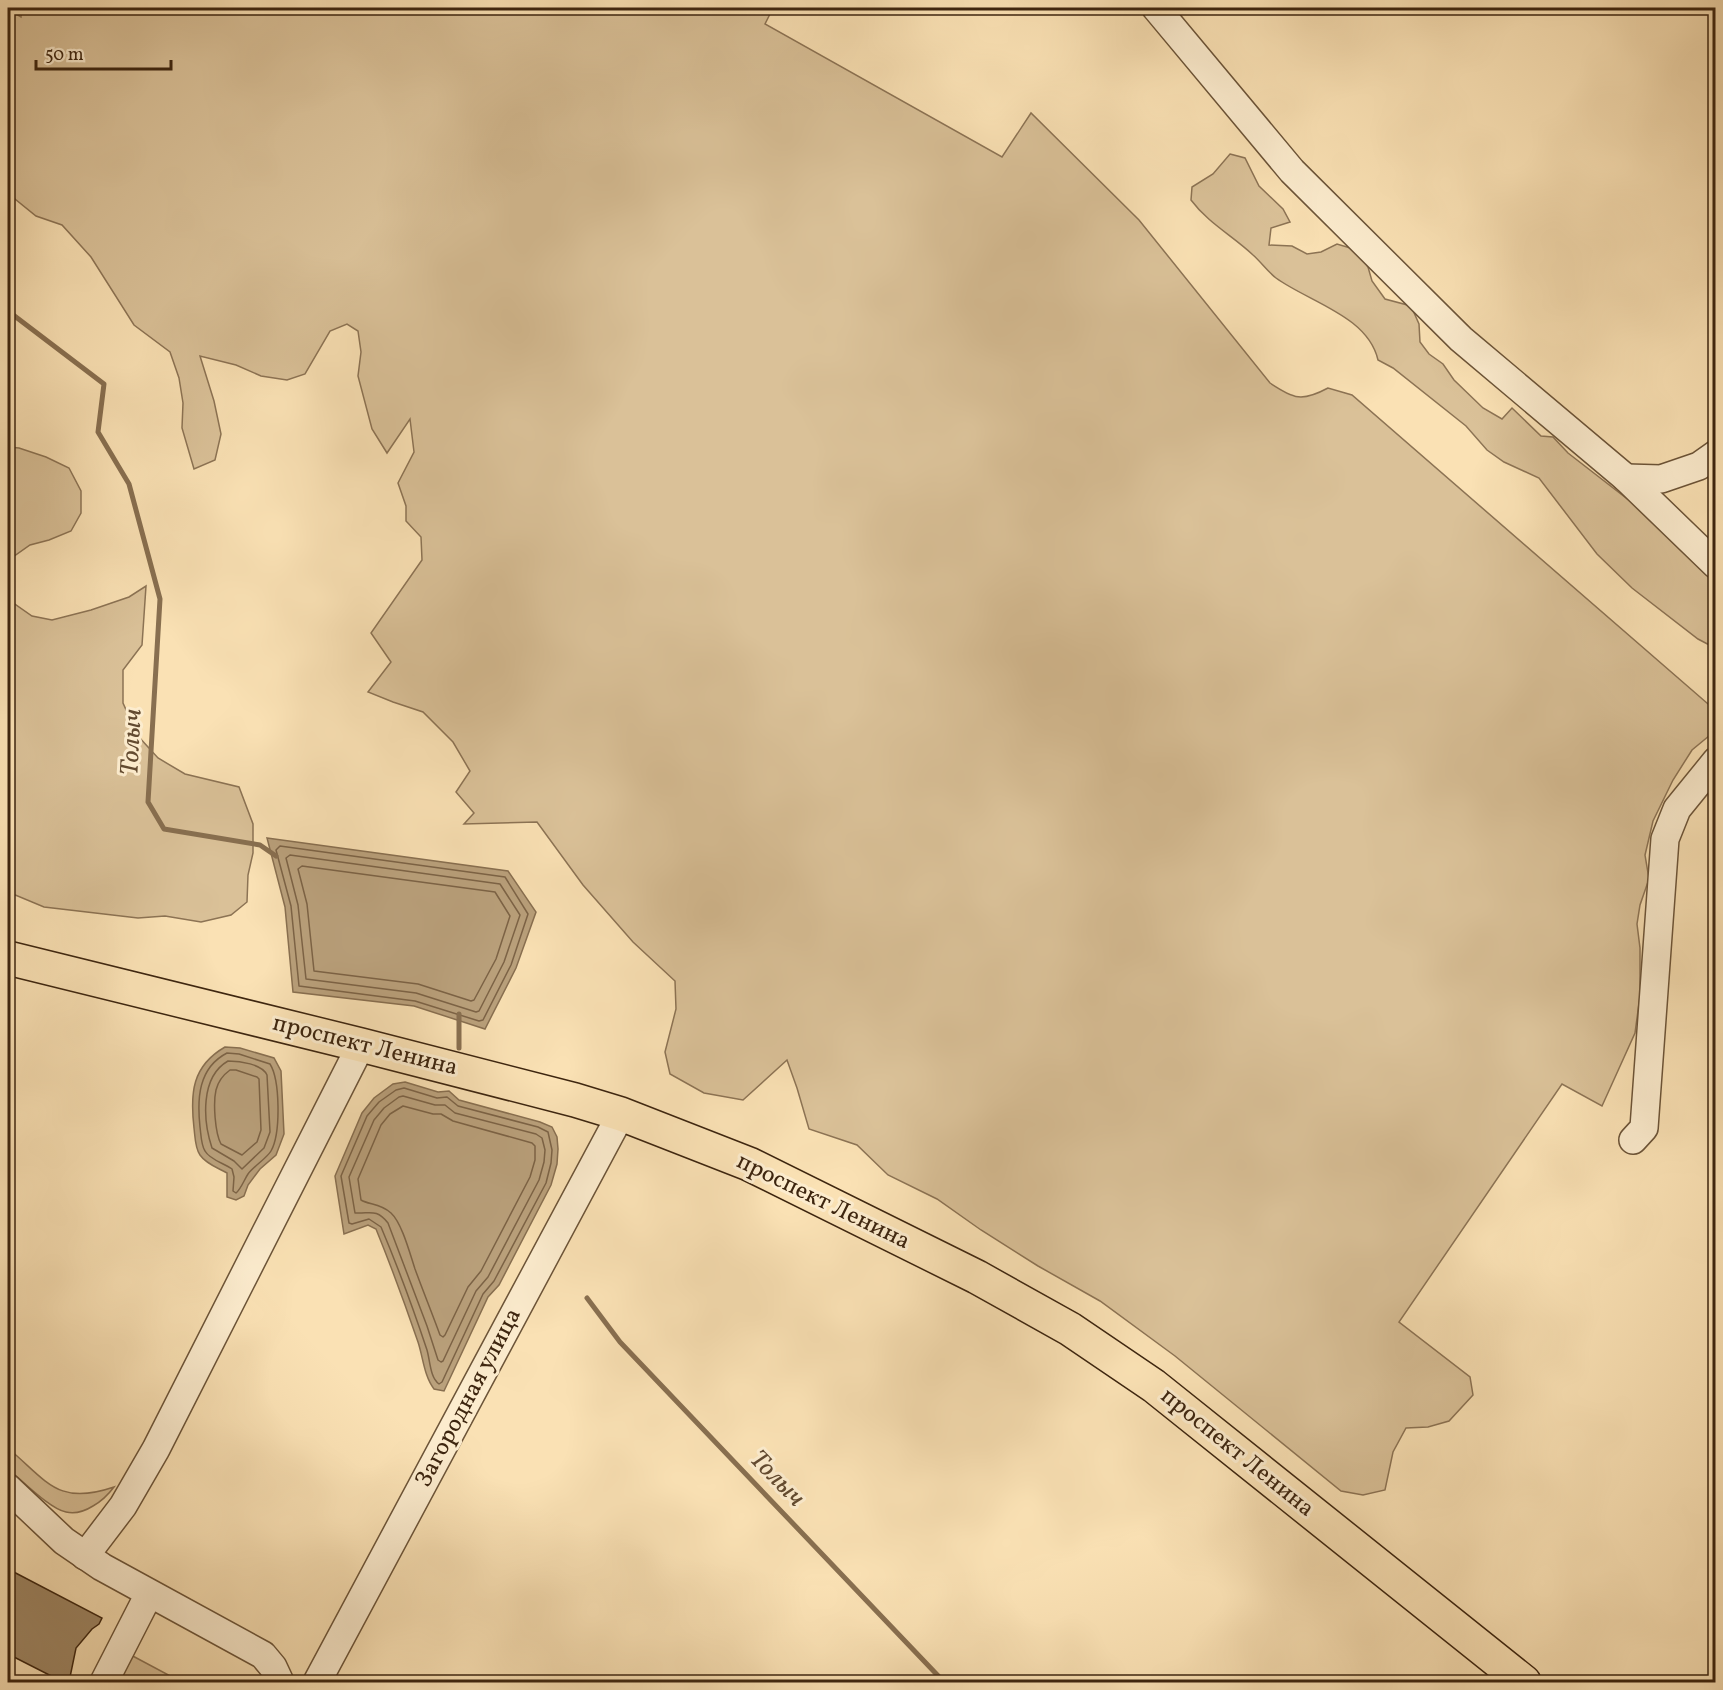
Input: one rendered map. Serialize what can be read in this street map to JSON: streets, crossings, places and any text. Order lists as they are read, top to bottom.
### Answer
{
  "streets": {
    "main road": ["проспект Ленина"],
    "street": ["Загородная улица"]
  },
  "crossings": [
    ["проспект Ленина", "Загородная улица"]
  ],
  "water": ["Толыч"],
  "scale_bar": "50 m"
}
